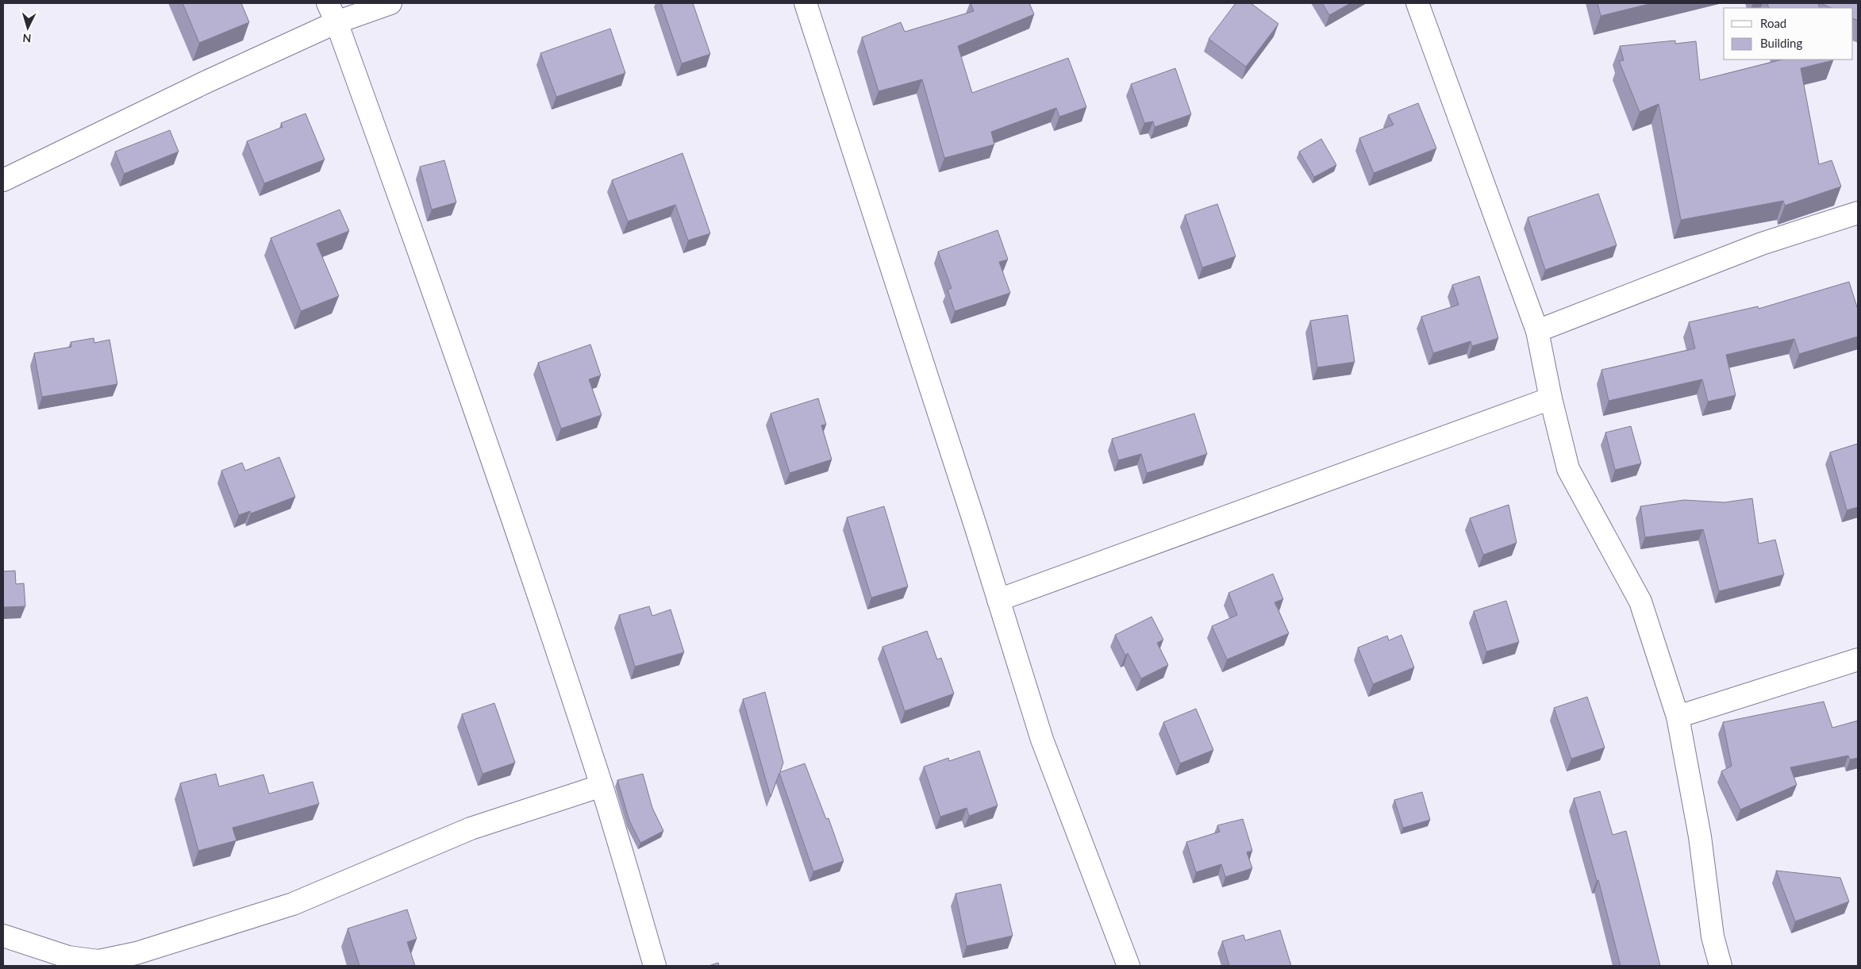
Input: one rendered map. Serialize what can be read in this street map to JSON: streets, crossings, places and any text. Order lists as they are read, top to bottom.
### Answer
{
  "legend": ["Road", "Building"],
  "north": "bottom"
}
